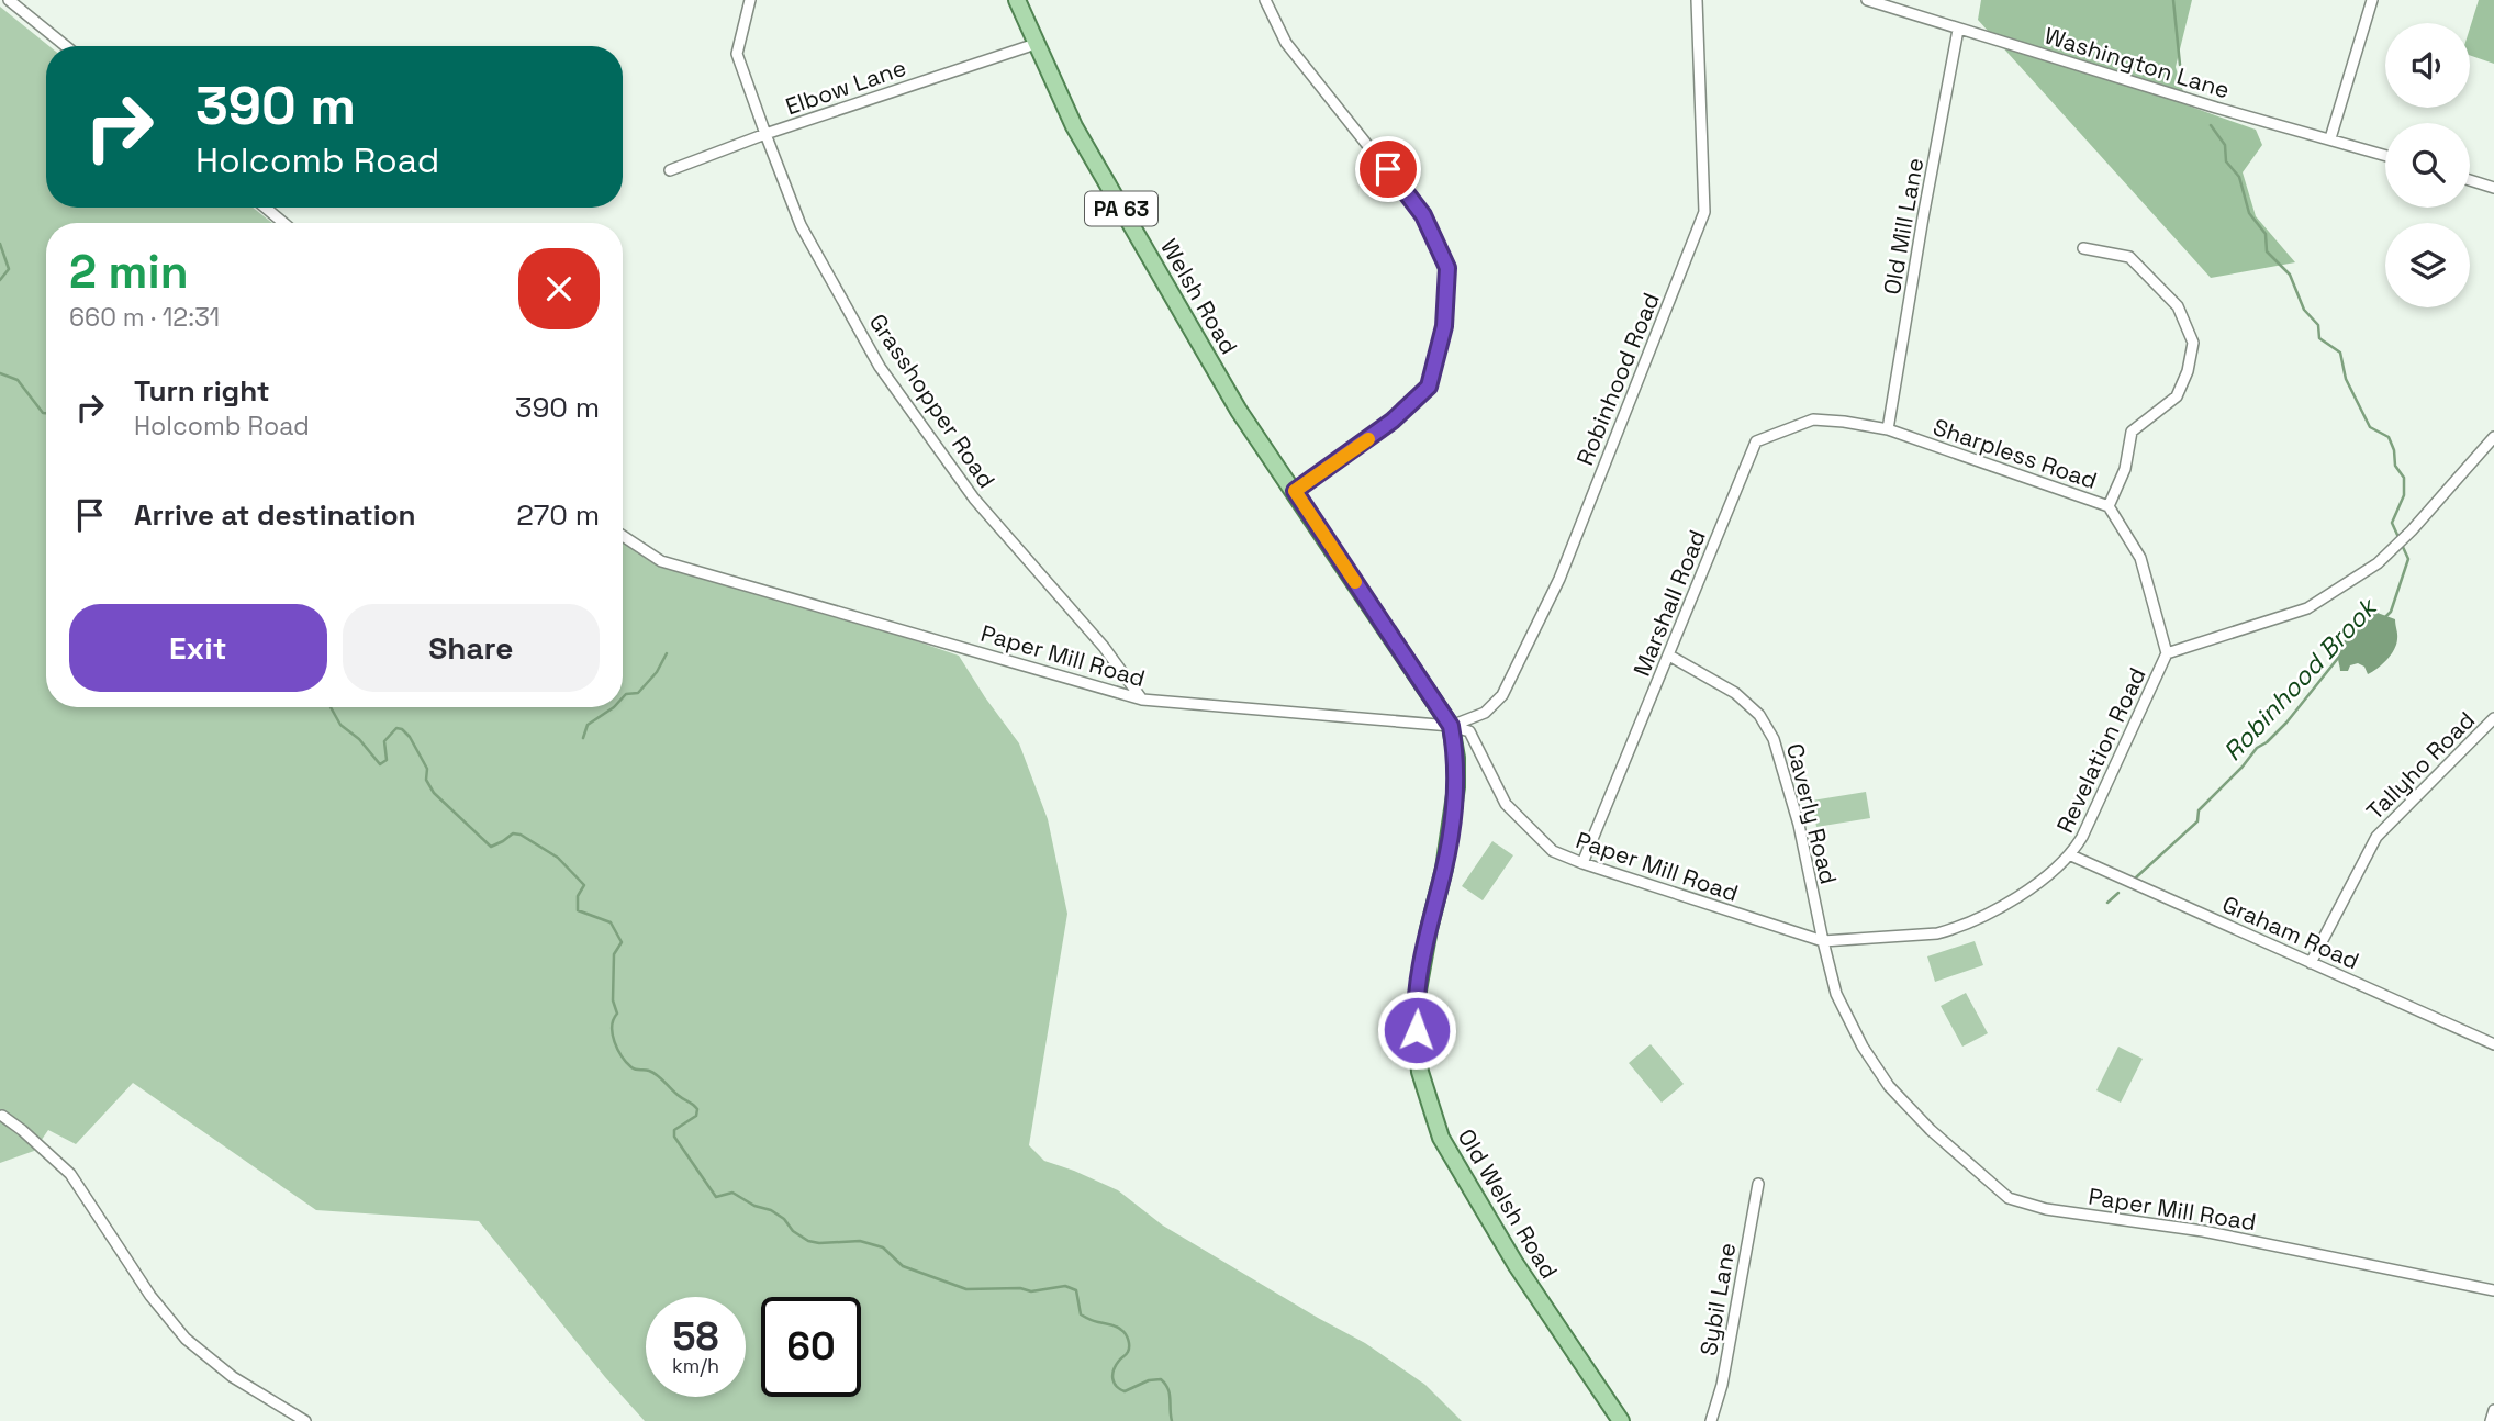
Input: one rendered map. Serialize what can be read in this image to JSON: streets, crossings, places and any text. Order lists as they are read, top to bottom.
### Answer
{
  "streets": {
    "main road": ["PA 63", "Welsh Road", "Old Welsh Road"],
    "street": [
      "Washington Lane",
      "Elbow Lane",
      "Old Mill Lane",
      "Robinhood Road",
      "Grasshopper Road",
      "Sharpless Road",
      "Marshall Road",
      "Paper Mill Road",
      "Revelation Road",
      "Tallyho Road",
      "Caverly Road",
      "Graham Road",
      "Sybil Lane"
    ]
  },
  "crossings": [
    ["Washington Lane", "Old Mill Lane"],
    ["Elbow Lane", "Welsh Road"],
    ["Elbow Lane", "Grasshopper Road"],
    ["Old Mill Lane", "Sharpless Road"],
    ["Welsh Road", "Old Welsh Road"],
    ["Robinhood Road", "Paper Mill Road"],
    ["Robinhood Road", "Old Welsh Road"],
    ["Grasshopper Road", "Paper Mill Road"],
    ["Sharpless Road", "Marshall Road"],
    ["Sharpless Road", "Revelation Road"],
    ["Marshall Road", "Paper Mill Road"],
    ["Marshall Road", "Caverly Road"],
    ["Paper Mill Road", "Revelation Road"],
    ["Paper Mill Road", "Caverly Road"],
    ["Paper Mill Road", "Old Welsh Road"],
    ["Revelation Road", "Caverly Road"],
    ["Revelation Road", "Graham Road"],
    ["Tallyho Road", "Graham Road"]
  ],
  "water": ["Robinhood Brook"],
  "page": {
    "turn": ["390 m", "Holcomb Road"],
    "heading": ["2 min", "660 m · 12:31"],
    "list": [
      {
        "name": "Turn right",
        "note": "Holcomb Road",
        "value": "390 m"
      },
      {
        "name": "Arrive at destination",
        "value": "270 m"
      }
    ],
    "buttons": ["Exit", "Share"],
    "speed": "58 km/h",
    "limit": "60"
  }
}
